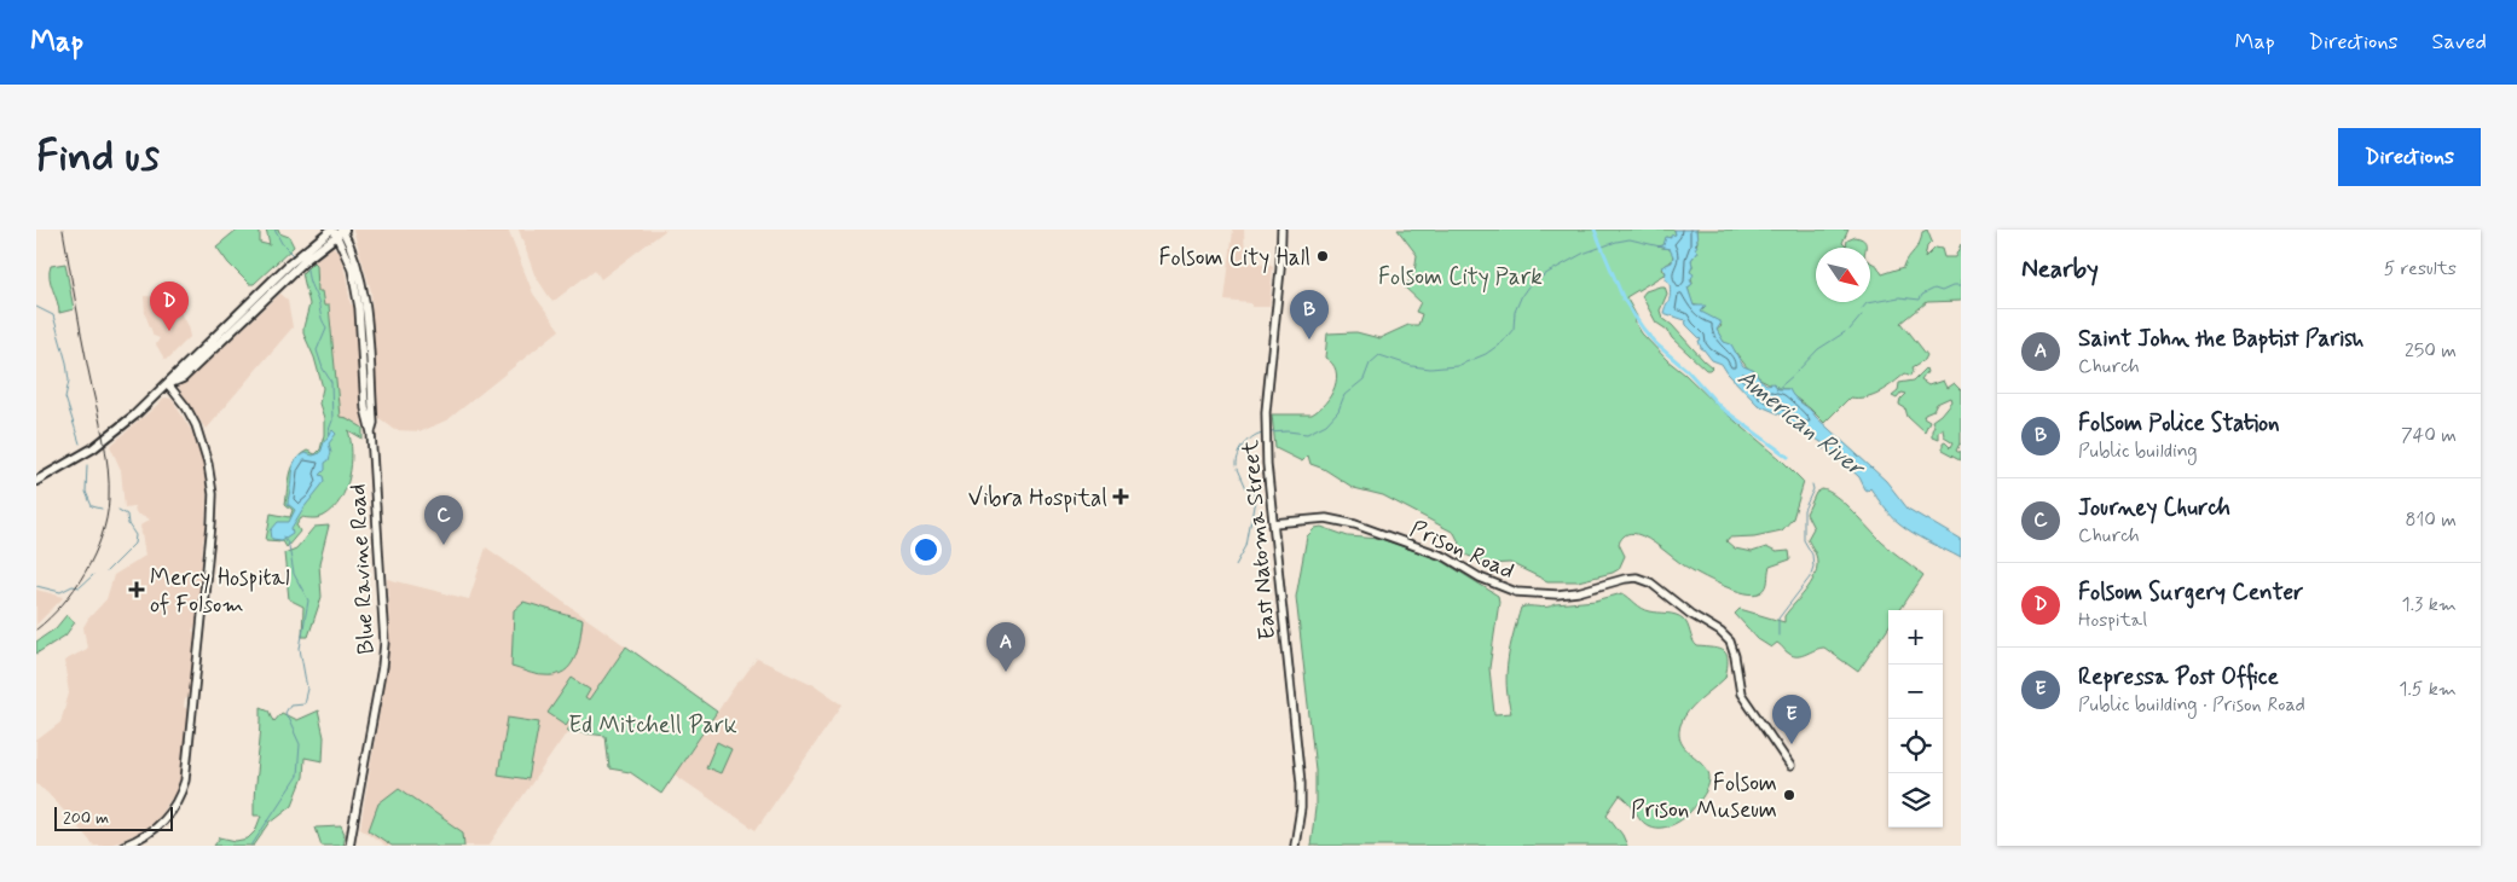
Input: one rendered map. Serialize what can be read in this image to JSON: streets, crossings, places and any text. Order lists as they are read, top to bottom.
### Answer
{
  "streets": {
    "main road": ["East Natoma Street", "Prison Road", "Blue Ravine Road"]
  },
  "crossings": [
    ["East Natoma Street", "Prison Road"]
  ],
  "water": ["American River"],
  "parks": ["Folsom City Park", "Ed Mitchell Park"],
  "places": {
    "other": ["Folsom City Hall", "Folsom Prison Museum"],
    "health": ["Vibra Hospital", "Mercy Hospital of Folsom"]
  },
  "scale_bar": "200 m",
  "north": "bottom right",
  "page": {
    "header": "Map",
    "nav": ["Map", "Directions", "Saved"],
    "buttons": "Directions",
    "title": "Find us",
    "heading": ["Nearby", "5 results"],
    "pins": [
      "D",
      "B",
      "C",
      "A",
      "E"
    ],
    "list": [
      {
        "mark": "A",
        "name": "Saint John the Baptist Parish",
        "note": "Church",
        "value": "250 m"
      },
      {
        "mark": "B",
        "name": "Folsom Police Station",
        "note": "Public building",
        "value": "740 m"
      },
      {
        "mark": "C",
        "name": "Journey Church",
        "note": "Church",
        "value": "810 m"
      },
      {
        "mark": "D",
        "name": "Folsom Surgery Center",
        "note": "Hospital",
        "value": "1.3 km"
      },
      {
        "mark": "E",
        "name": "Repressa Post Office",
        "note": "Public building · Prison Road",
        "value": "1.5 km"
      }
    ],
    "map_buttons": ["+", "−"],
    "scale": "200 m"
  }
}
